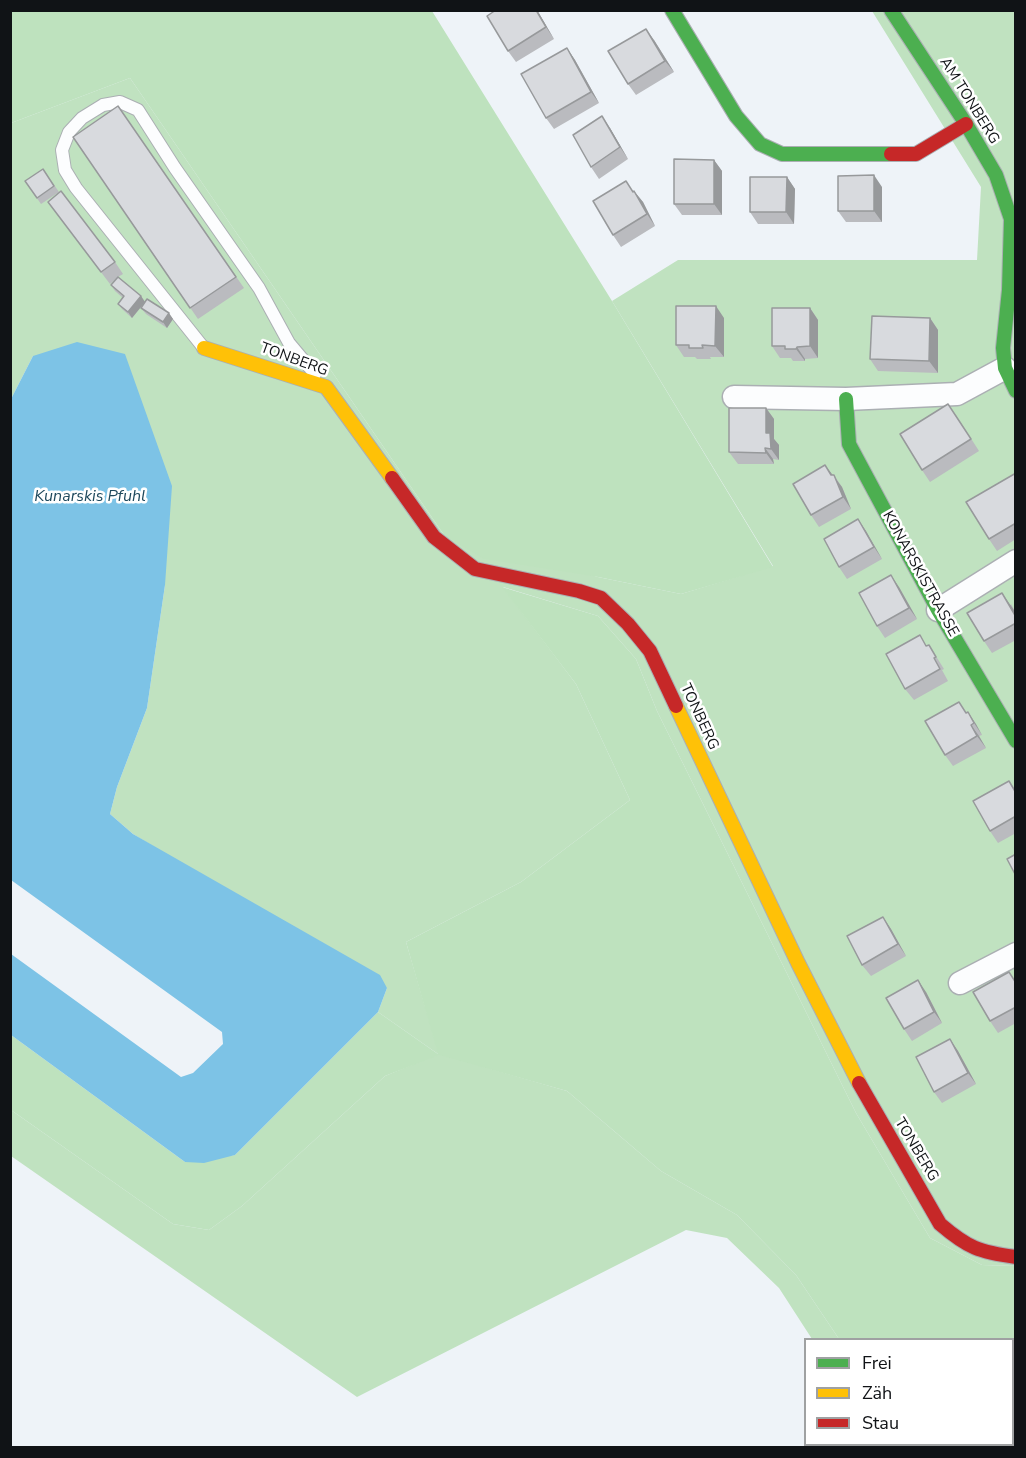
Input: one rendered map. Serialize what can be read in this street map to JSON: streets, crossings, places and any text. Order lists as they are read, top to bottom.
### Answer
{
  "streets": {
    "street": ["AM TONBERG", "TONBERG", "KONARSKISTRASSE"]
  },
  "water": ["Kunarskis Pfuhl"],
  "legend": ["Frei", "Zäh", "Stau"]
}
